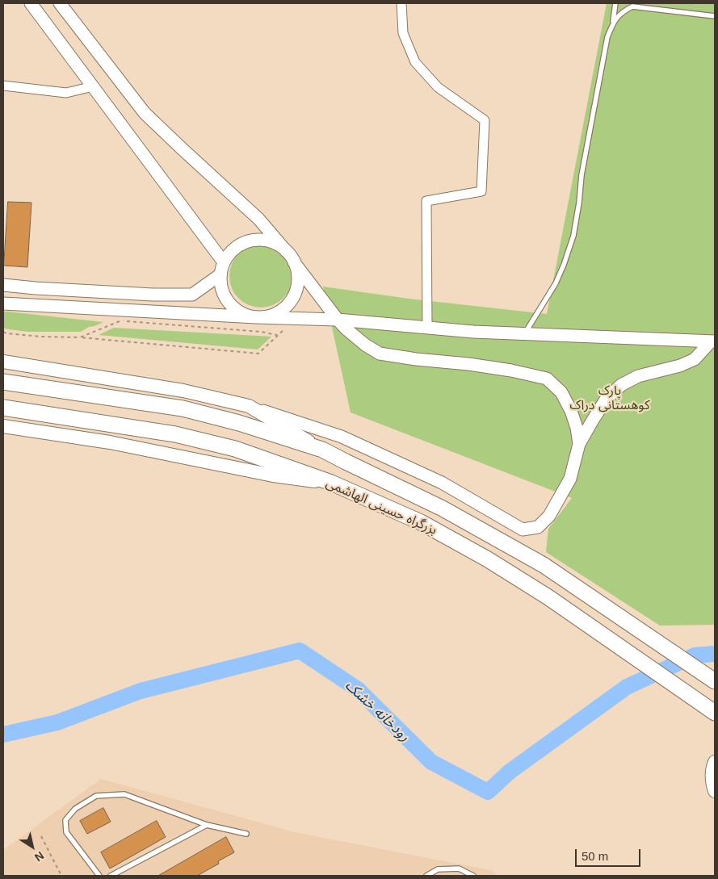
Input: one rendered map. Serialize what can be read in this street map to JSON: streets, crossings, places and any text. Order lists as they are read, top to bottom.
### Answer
{
  "streets": {
    "highway": ["بزرگراه حسینی الهاشمی"]
  },
  "water": ["رودخانه خشک"],
  "parks": ["پارک کوهستانی دراک"],
  "scale_bar": "50 m",
  "north": "bottom right"
}
